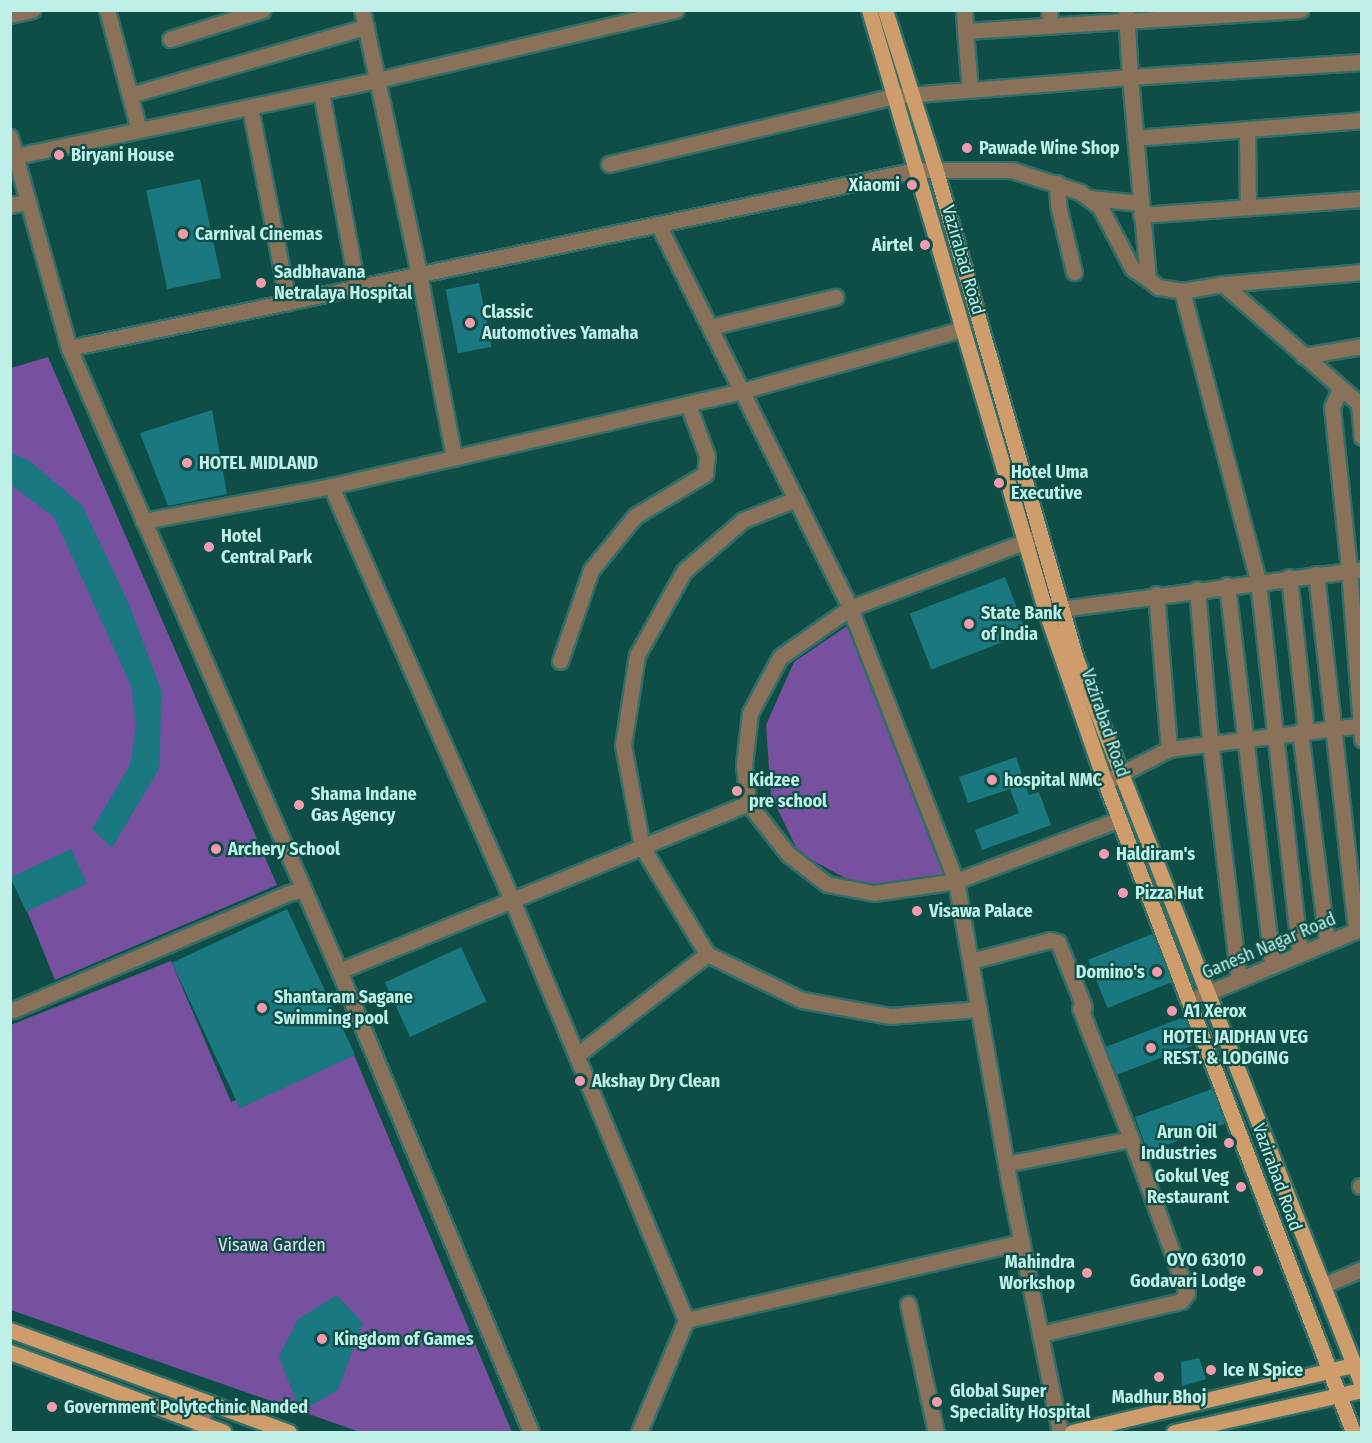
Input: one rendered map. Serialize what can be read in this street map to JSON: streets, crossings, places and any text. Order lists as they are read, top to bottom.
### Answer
{
  "streets": {
    "main road": ["Vazirabad Road"],
    "street": ["Ganesh Nagar Road"]
  },
  "crossings": [
    ["Vazirabad Road", "Ganesh Nagar Road"]
  ],
  "parks": ["Visawa Garden"],
  "places": [
    "Pawade Wine Shop",
    "Biryani House",
    "Xiaomi",
    "Carnival Cinemas",
    "Airtel",
    "Sadbhavana Netralaya Hospital",
    "Classic Automotives Yamaha",
    "HOTEL MIDLAND",
    "Hotel Uma Executive",
    "Hotel Central Park",
    "State Bank of India",
    "hospital NMC",
    "Kidzee pre school",
    "Shama Indane Gas Agency",
    "Archery School",
    "Haldiram's",
    "Pizza Hut",
    "Visawa Palace",
    "Domino's",
    "Shantaram Sagane Swimming pool",
    "A1 Xerox",
    "HOTEL JAIDHAN VEG REST. & LODGING",
    "Akshay Dry Clean",
    "Arun Oil Industries",
    "Gokul Veg Restaurant",
    "OYO 63010 Godavari Lodge",
    "Mahindra Workshop",
    "Kingdom of Games",
    "Ice N Spice",
    "Madhur Bhoj",
    "Global Super Speciality Hospital",
    "Government Polytechnic Nanded"
  ]
}
